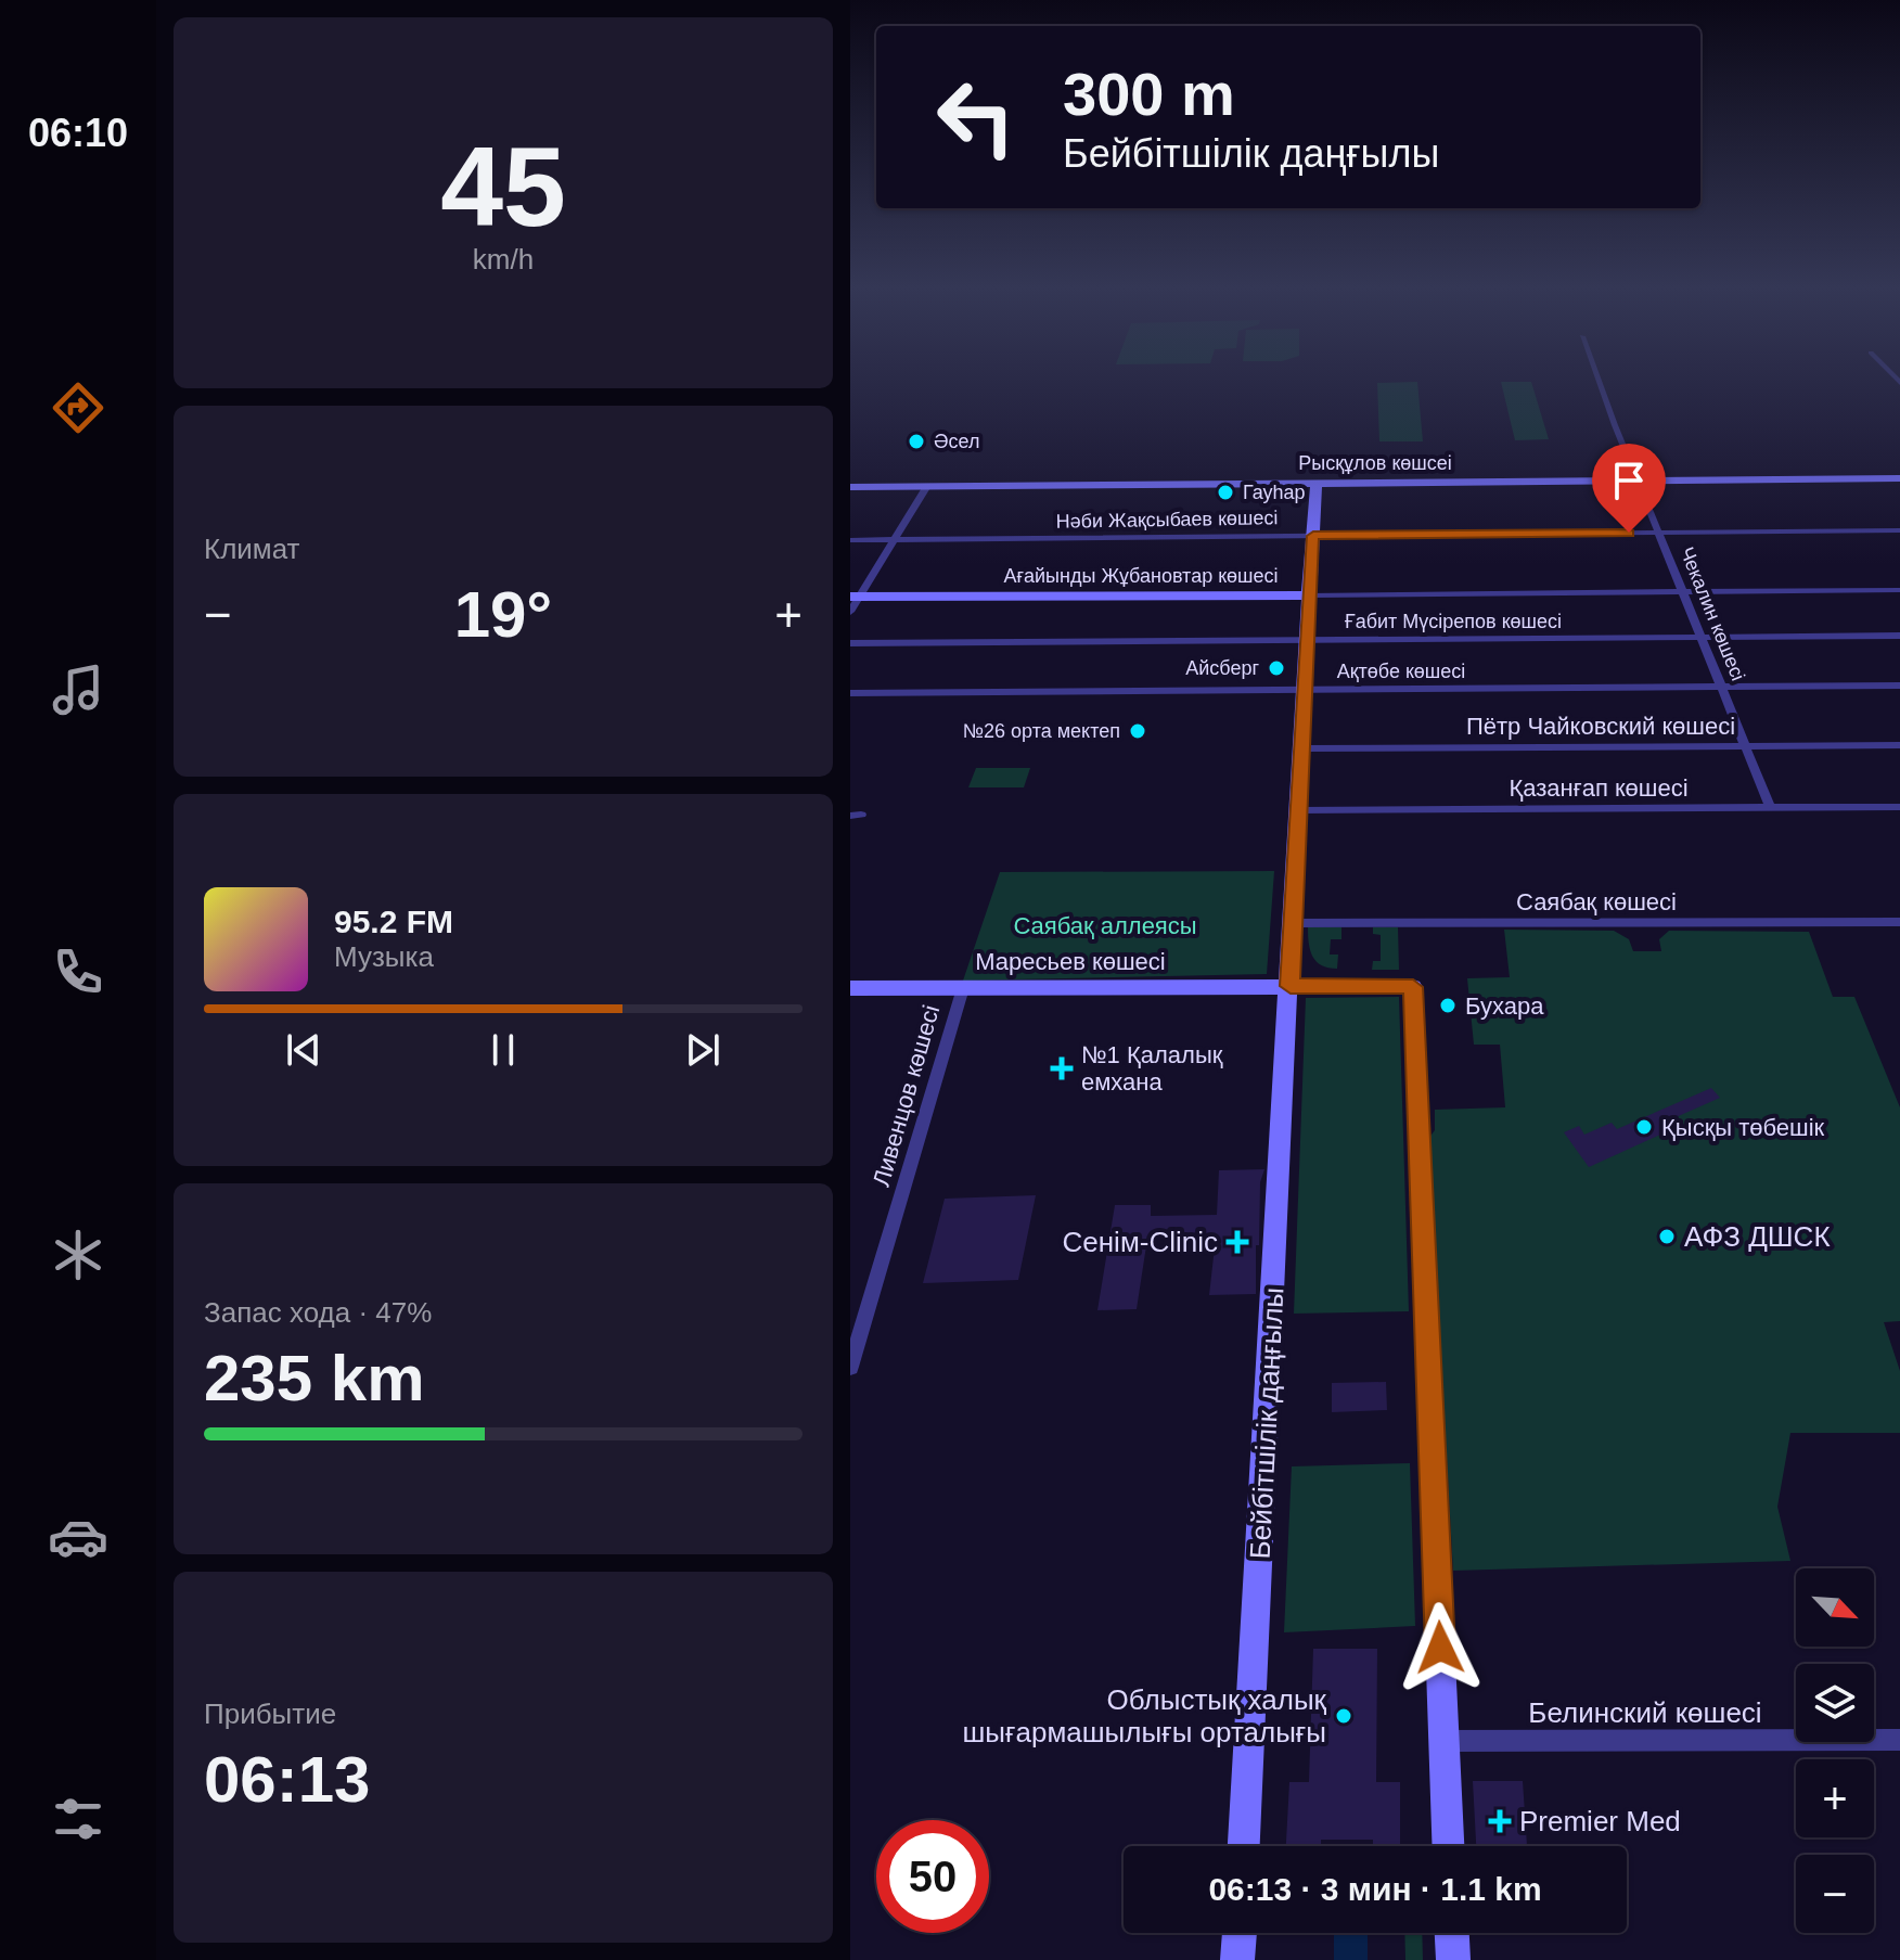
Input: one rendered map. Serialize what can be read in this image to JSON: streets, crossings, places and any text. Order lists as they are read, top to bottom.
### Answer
{
  "streets": {
    "street": [
      "Рысқұлов көшсеі",
      "Нәби Жақсыбаев көшесі",
      "Ағайынды Жұбановтар көшесі",
      "Чекалин көшесі",
      "Ғабит Мүсірепов көшесі",
      "Ақтөбе көшесі",
      "Пётр Чайковский көшесі",
      "Қазанғап көшесі",
      "Саябақ көшесі",
      "Маресьев көшесі",
      "Ливенцов көшесі",
      "Бейбітшілік даңғылы",
      "Белинский көшесі"
    ]
  },
  "crossings": [
    ["Рысқұлов көшсеі", "Чекалин көшесі"],
    ["Рысқұлов көшсеі", "Бейбітшілік даңғылы"],
    ["Нәби Жақсыбаев көшесі", "Чекалин көшесі"],
    ["Нәби Жақсыбаев көшесі", "Бейбітшілік даңғылы"],
    ["Ағайынды Жұбановтар көшесі", "Чекалин көшесі"],
    ["Ағайынды Жұбановтар көшесі", "Бейбітшілік даңғылы"],
    ["Чекалин көшесі", "Ғабит Мүсірепов көшесі"],
    ["Чекалин көшесі", "Ақтөбе көшесі"],
    ["Чекалин көшесі", "Пётр Чайковский көшесі"],
    ["Чекалин көшесі", "Қазанғап көшесі"],
    ["Ғабит Мүсірепов көшесі", "Бейбітшілік даңғылы"],
    ["Ақтөбе көшесі", "Бейбітшілік даңғылы"],
    ["Пётр Чайковский көшесі", "Бейбітшілік даңғылы"],
    ["Қазанғап көшесі", "Бейбітшілік даңғылы"],
    ["Саябақ көшесі", "Бейбітшілік даңғылы"],
    ["Маресьев көшесі", "Ливенцов көшесі"],
    ["Маресьев көшесі", "Бейбітшілік даңғылы"]
  ],
  "parks": ["Саябақ аллеясы"],
  "places": {
    "other": [
      "Əсел",
      "Гауhар",
      "Айсберг",
      "№26 орта мектеп",
      "Бухара",
      "Қысқы төбешік",
      "АФЗ ДШСК",
      "Облыстық халық шығармашылығы орталығы"
    ],
    "health": ["№1 Қалалық емхана", "Сенім-Clinic", "Premier Med"]
  },
  "north": "bottom right",
  "page": {
    "tabs": "06:10",
    "tile": [
      ["45", "km/h"],
      "Климат",
      ["Запас хода · 47%", "235 km"],
      ["Прибытие", "06:13"]
    ],
    "turn": ["300 m", "Бейбітшілік даңғылы"],
    "heat": ["−", "19°", "+"],
    "song": ["95.2 FM", "Музыка"],
    "map_buttons": ["+", "−"],
    "limit": "50",
    "trip": "06:13 · 3 мин · 1.1 km"
  }
}
